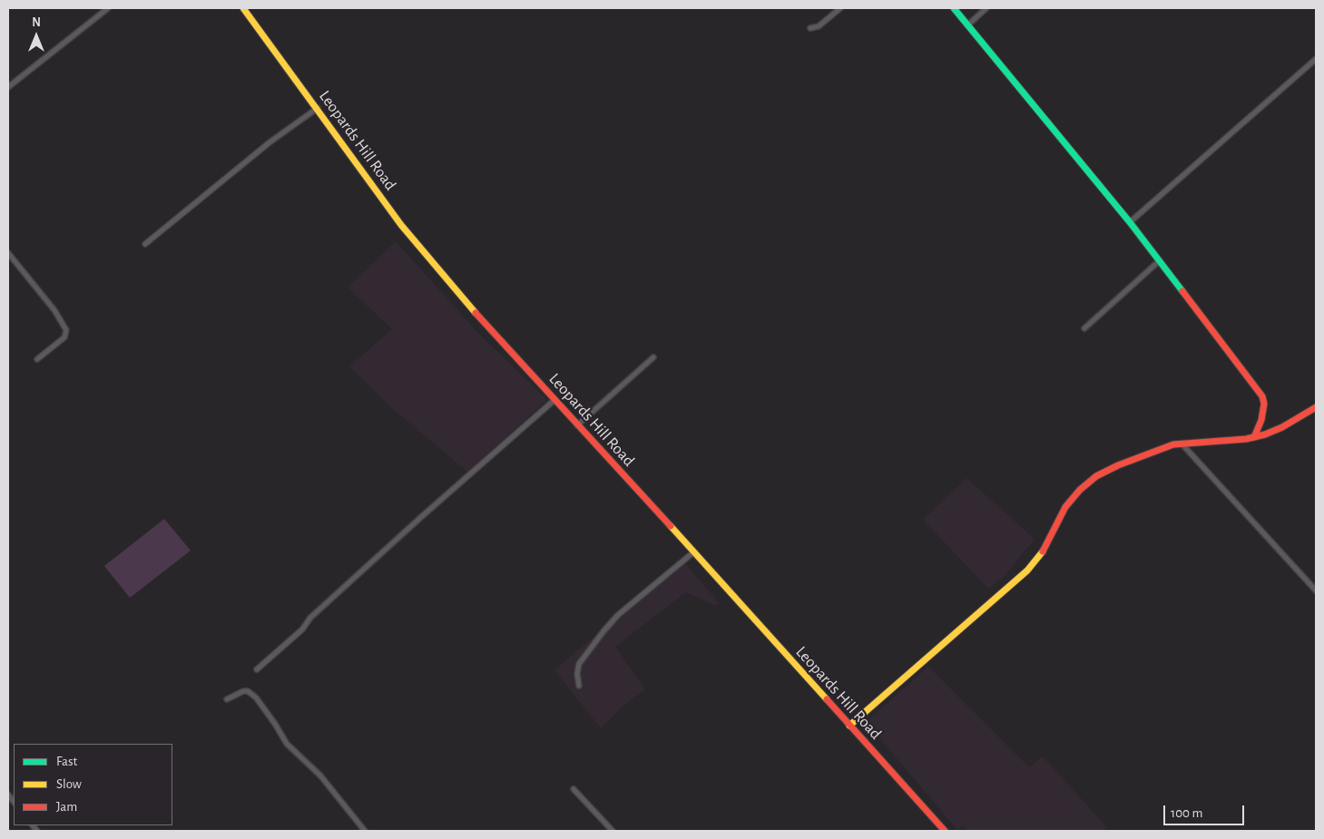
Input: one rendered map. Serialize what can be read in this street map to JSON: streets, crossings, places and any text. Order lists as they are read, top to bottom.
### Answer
{
  "streets": {
    "street": ["Leopards Hill Road"]
  },
  "legend": ["Fast", "Slow", "Jam"],
  "scale_bar": "100 m",
  "north": "top"
}
